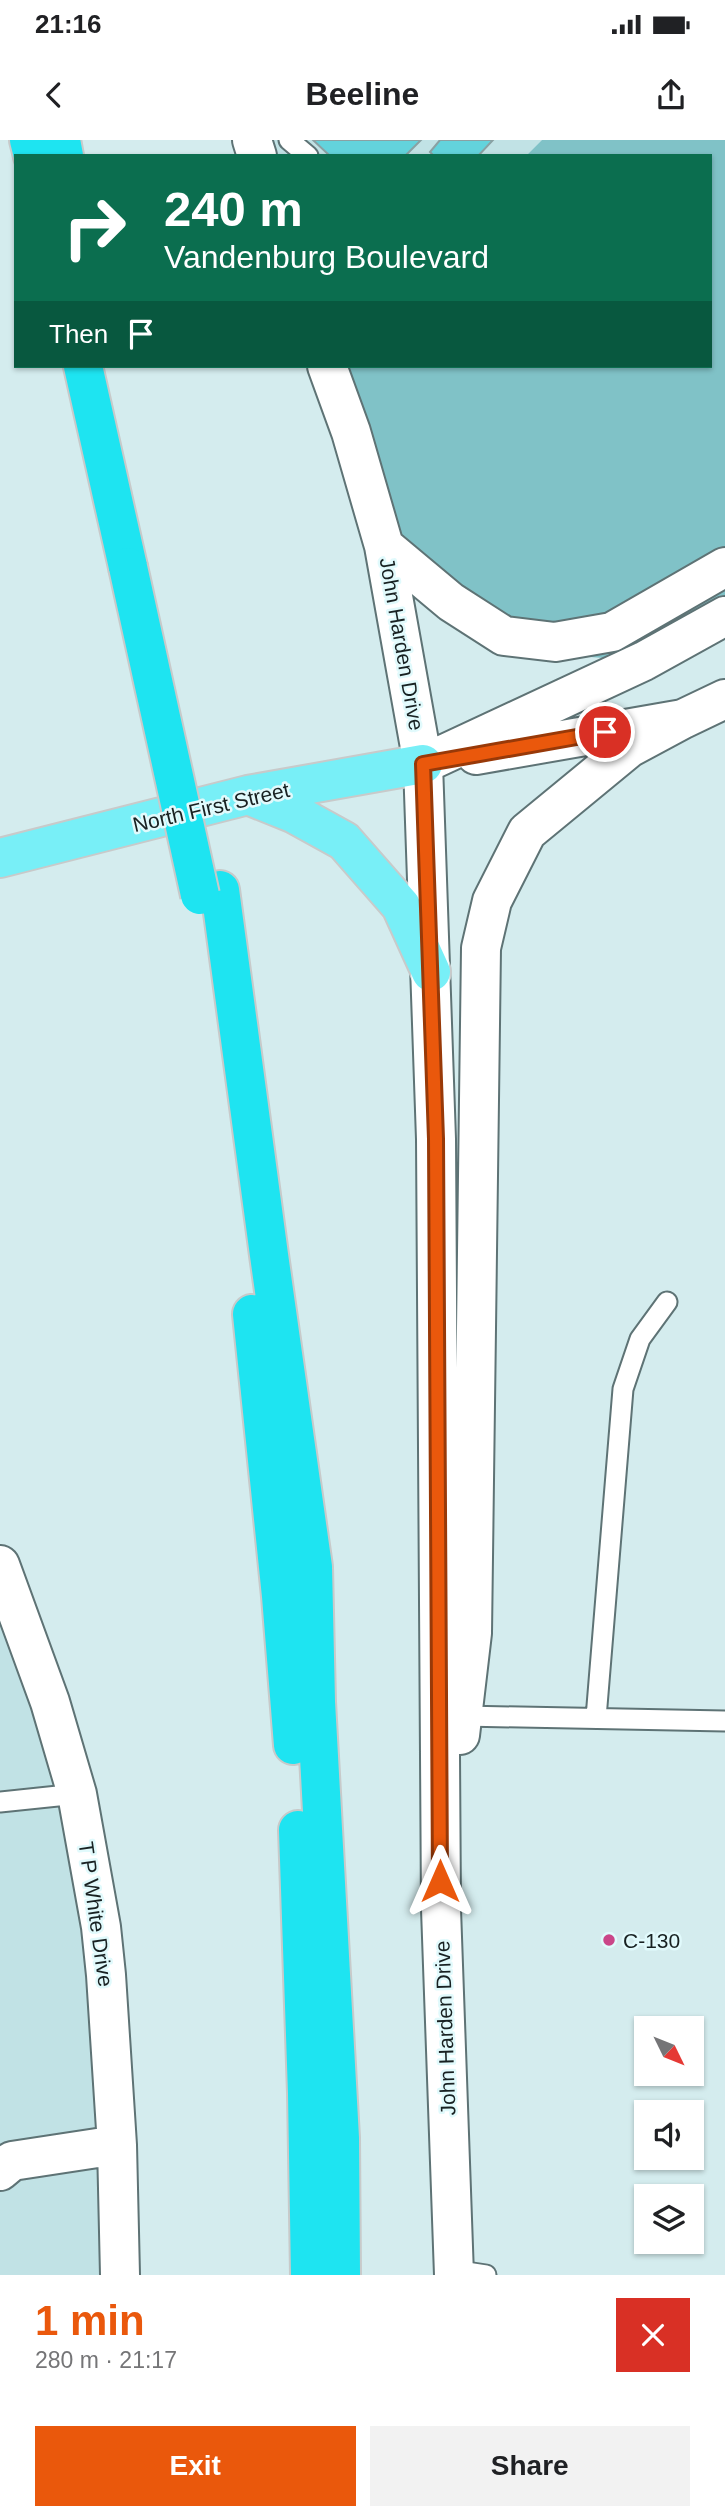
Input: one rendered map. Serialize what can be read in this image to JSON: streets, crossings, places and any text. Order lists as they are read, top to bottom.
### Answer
{
  "streets": {
    "main road": ["John Harden Drive", "North First Street", "T P White Drive"]
  },
  "crossings": [
    ["John Harden Drive", "North First Street"]
  ],
  "places": ["C-130"],
  "north": "bottom right",
  "page": {
    "status": "21:16",
    "header": "Beeline",
    "turn": ["240 m", "Vandenburg Boulevard"],
    "then": "Then",
    "heading": ["1 min", "280 m · 21:17"],
    "buttons": ["Exit", "Share"]
  }
}
